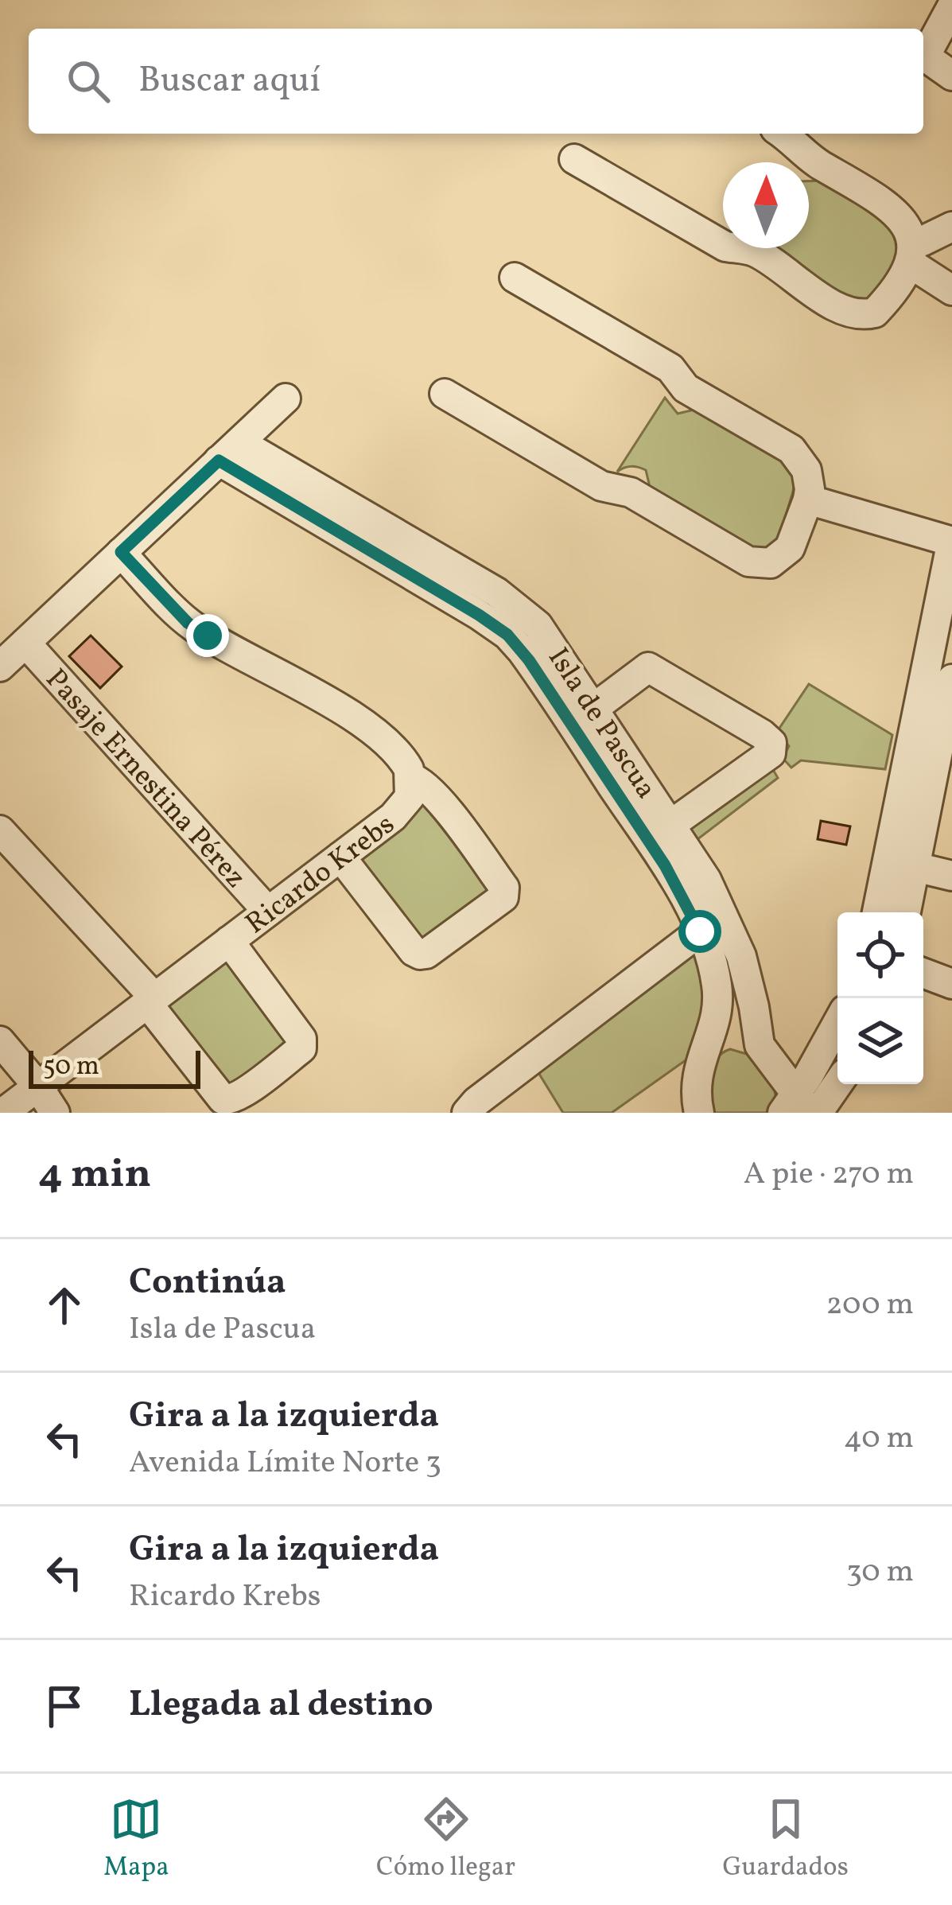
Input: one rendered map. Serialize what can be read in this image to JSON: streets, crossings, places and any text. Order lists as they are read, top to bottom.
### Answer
{
  "streets": {
    "street": ["Isla de Pascua", "Pasaje Ernestina Pérez", "Ricardo Krebs"]
  },
  "crossings": [
    ["Pasaje Ernestina Pérez", "Ricardo Krebs"]
  ],
  "scale_bar": "50 m",
  "north": "top",
  "page": {
    "search": "Buscar aquí",
    "scale": "50 m",
    "heading": ["4 min", "A pie · 270 m"],
    "list": [
      ["Continúa", "Isla de Pascua", "200 m"],
      ["Gira a la izquierda", "Avenida Límite Norte 3", "40 m"],
      ["Gira a la izquierda", "Ricardo Krebs", "30 m"],
      "Llegada al destino"
    ],
    "nav": ["Mapa", "Cómo llegar", "Guardados"]
  }
}
